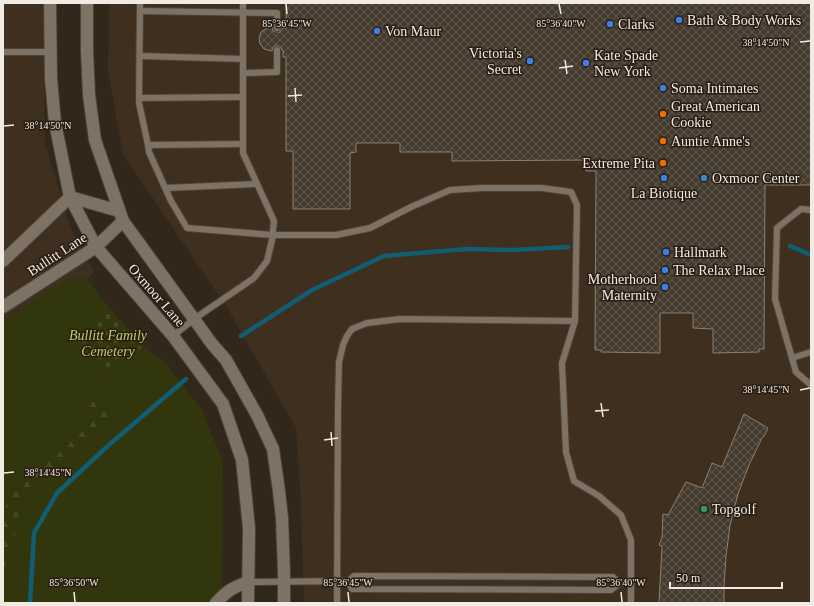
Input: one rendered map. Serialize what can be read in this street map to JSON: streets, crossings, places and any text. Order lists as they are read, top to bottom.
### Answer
{
  "streets": {
    "street": ["Bullitt Lane", "Oxmoor Lane"]
  },
  "crossings": [
    ["Bullitt Lane", "Oxmoor Lane"]
  ],
  "parks": ["Bullitt Family Cemetery"],
  "places": [
    "Bath & Body Works",
    "Clarks",
    "Von Maur",
    "Victoria's Secret",
    "Kate Spade New York",
    "Soma Intimates",
    "Great American Cookie",
    "Auntie Anne's",
    "Extreme Pita",
    "La Biotique",
    "Oxmoor Center",
    "Hallmark",
    "The Relax Place",
    "Motherhood Maternity",
    "Topgolf"
  ],
  "scale_bar": "50 m",
  "coordinates": [
    "85°36'45\"W",
    "85°36'40\"W",
    "38°14'50\"N",
    "38°14'45\"N",
    "85°36'50\"W"
  ]
}
